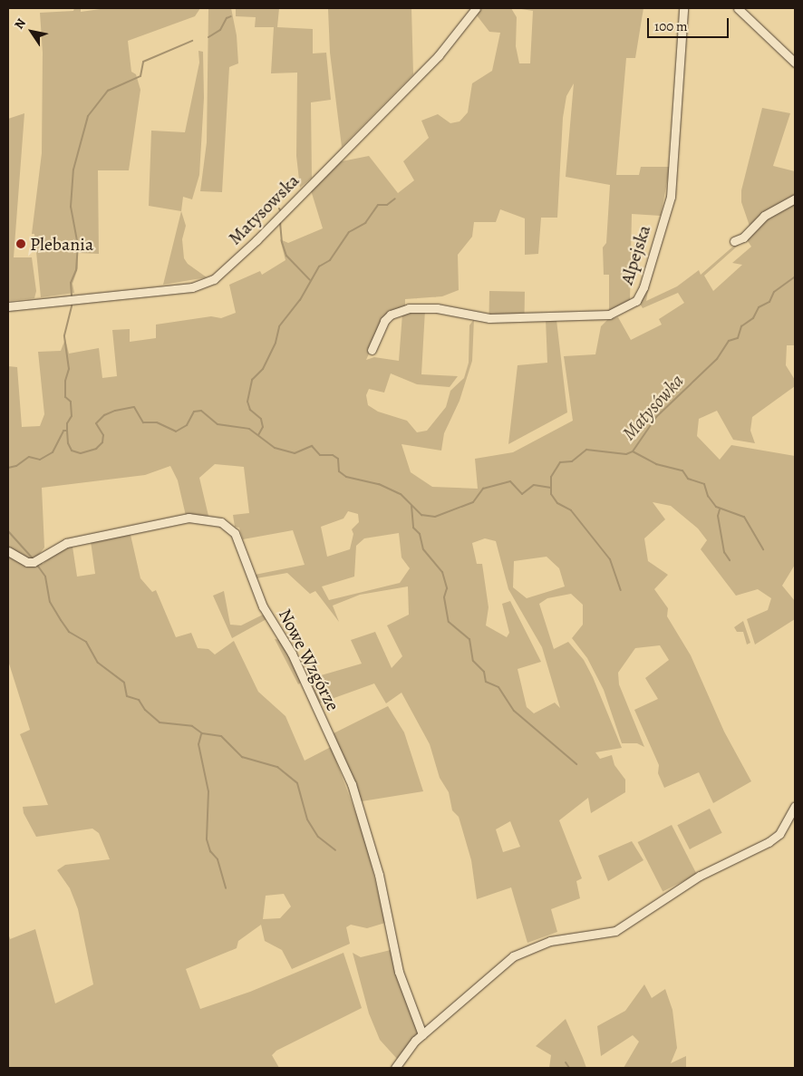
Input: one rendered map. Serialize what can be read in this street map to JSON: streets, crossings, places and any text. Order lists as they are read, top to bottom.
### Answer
{
  "streets": {
    "street": ["Matysowska", "Alpejska", "Nowe Wzgórze"]
  },
  "water": ["Matysówka"],
  "places": ["Plebania"],
  "scale_bar": "100 m",
  "north": "top left"
}
